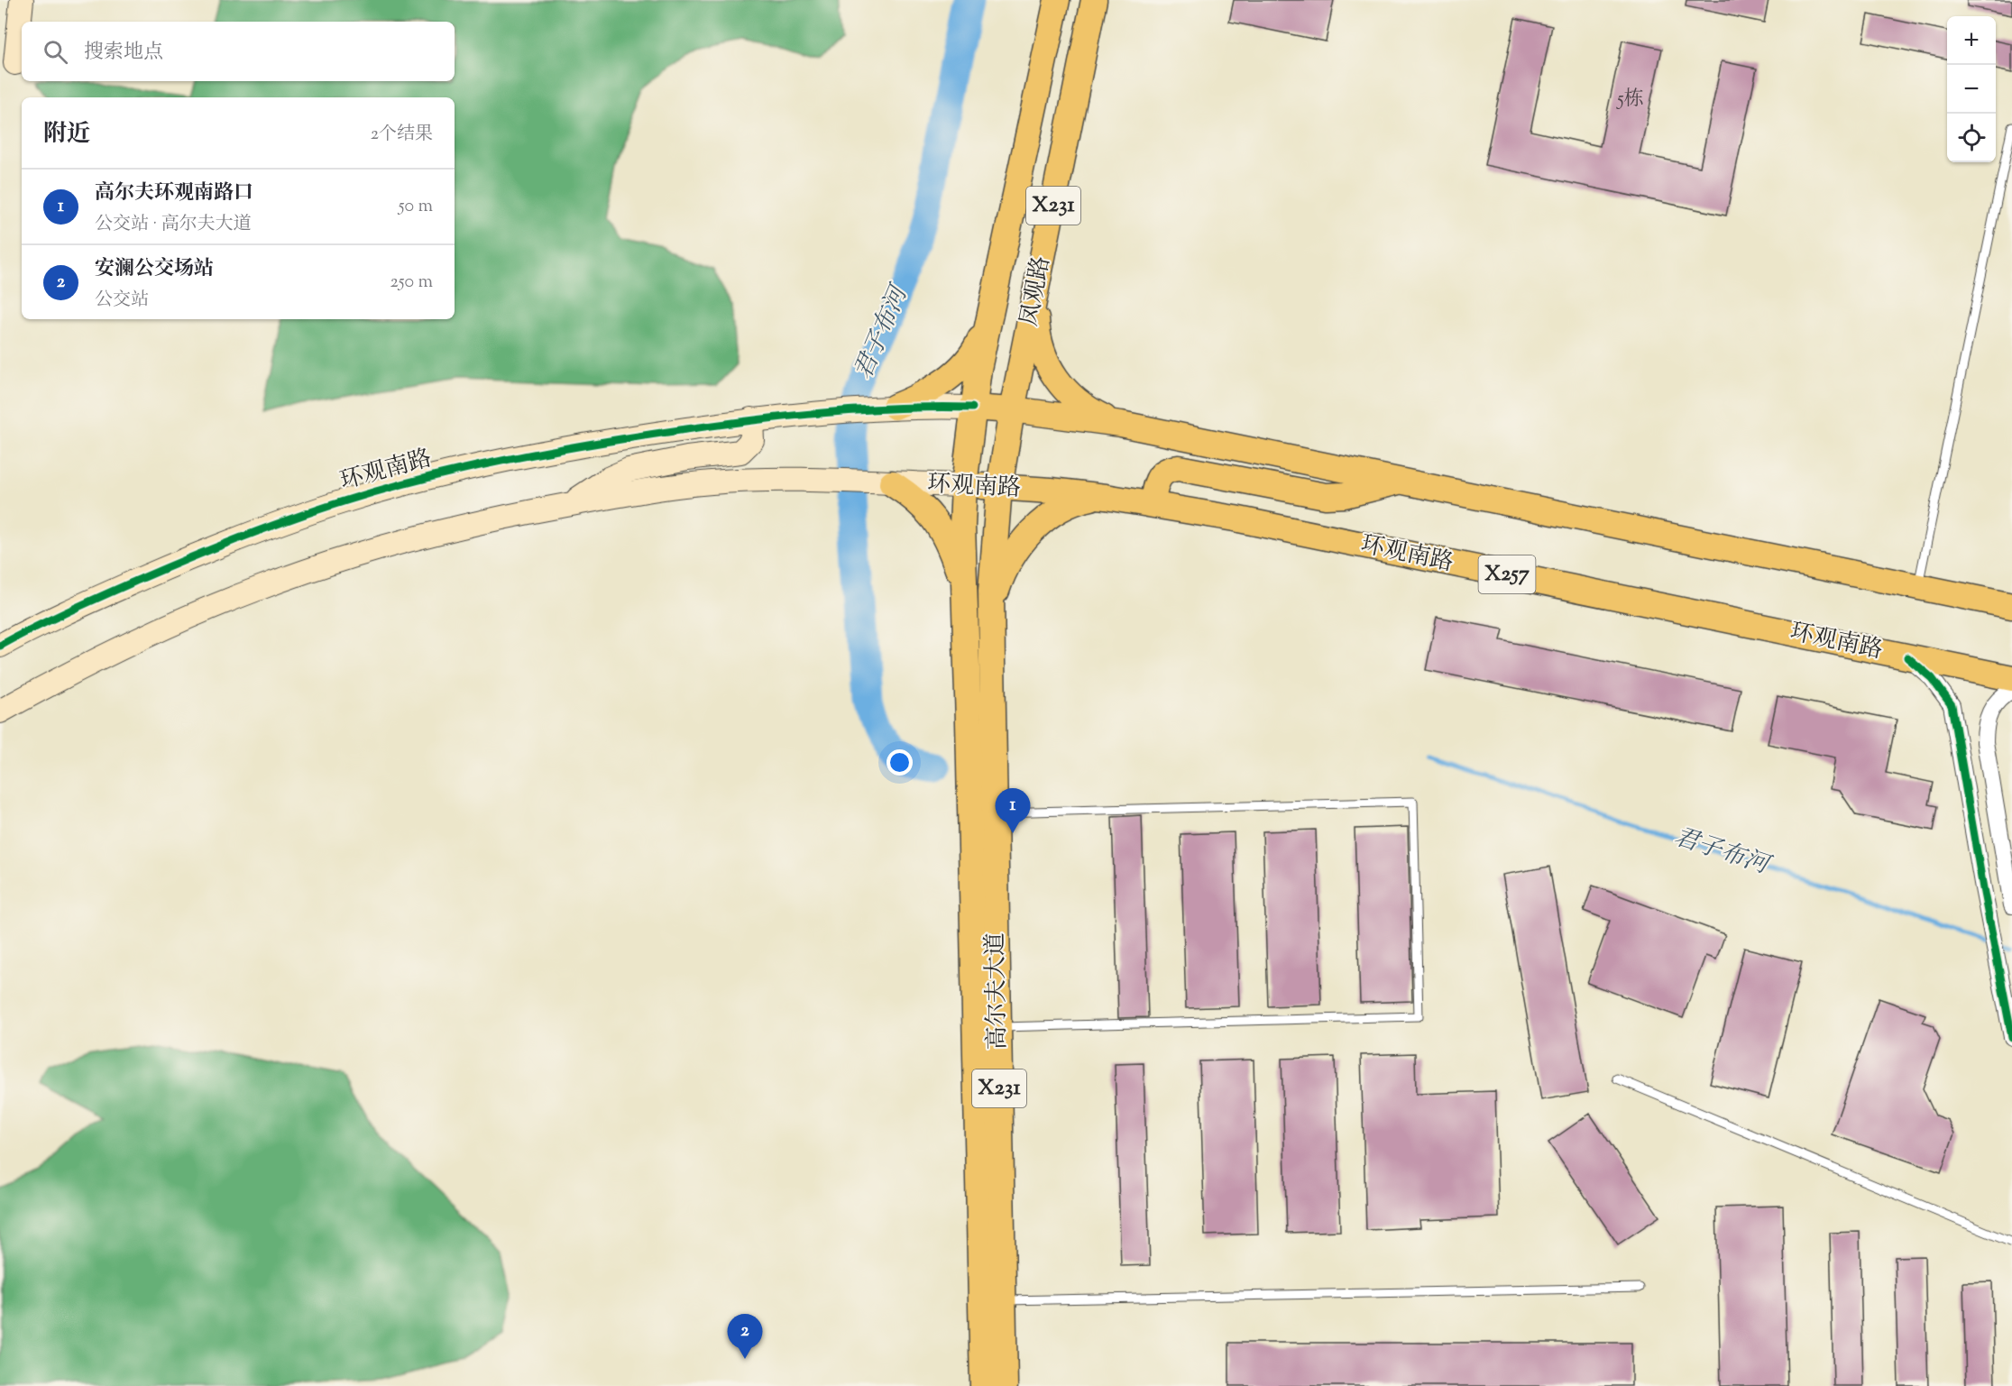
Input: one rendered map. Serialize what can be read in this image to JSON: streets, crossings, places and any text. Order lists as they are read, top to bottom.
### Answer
{
  "streets": {
    "main road": [
      "X231",
      "凤观路",
      "环观南路",
      "X257",
      "高尔夫大道"
    ]
  },
  "crossings": [
    ["X231", "凤观路"],
    ["X231", "环观南路"],
    ["X231", "高尔夫大道"],
    ["凤观路", "环观南路"]
  ],
  "water": ["君子布河"],
  "house_numbers": ["5栋"],
  "page": {
    "map_buttons": ["+", "−"],
    "search": "搜索地点",
    "heading": ["附近", "2个结果"],
    "list": [
      {
        "mark": "1",
        "name": "高尔夫环观南路口",
        "note": "公交站 · 高尔夫大道",
        "value": "50 m"
      },
      {
        "mark": "2",
        "name": "安澜公交场站",
        "note": "公交站",
        "value": "250 m"
      }
    ],
    "pins": ["1", "2"]
  }
}
